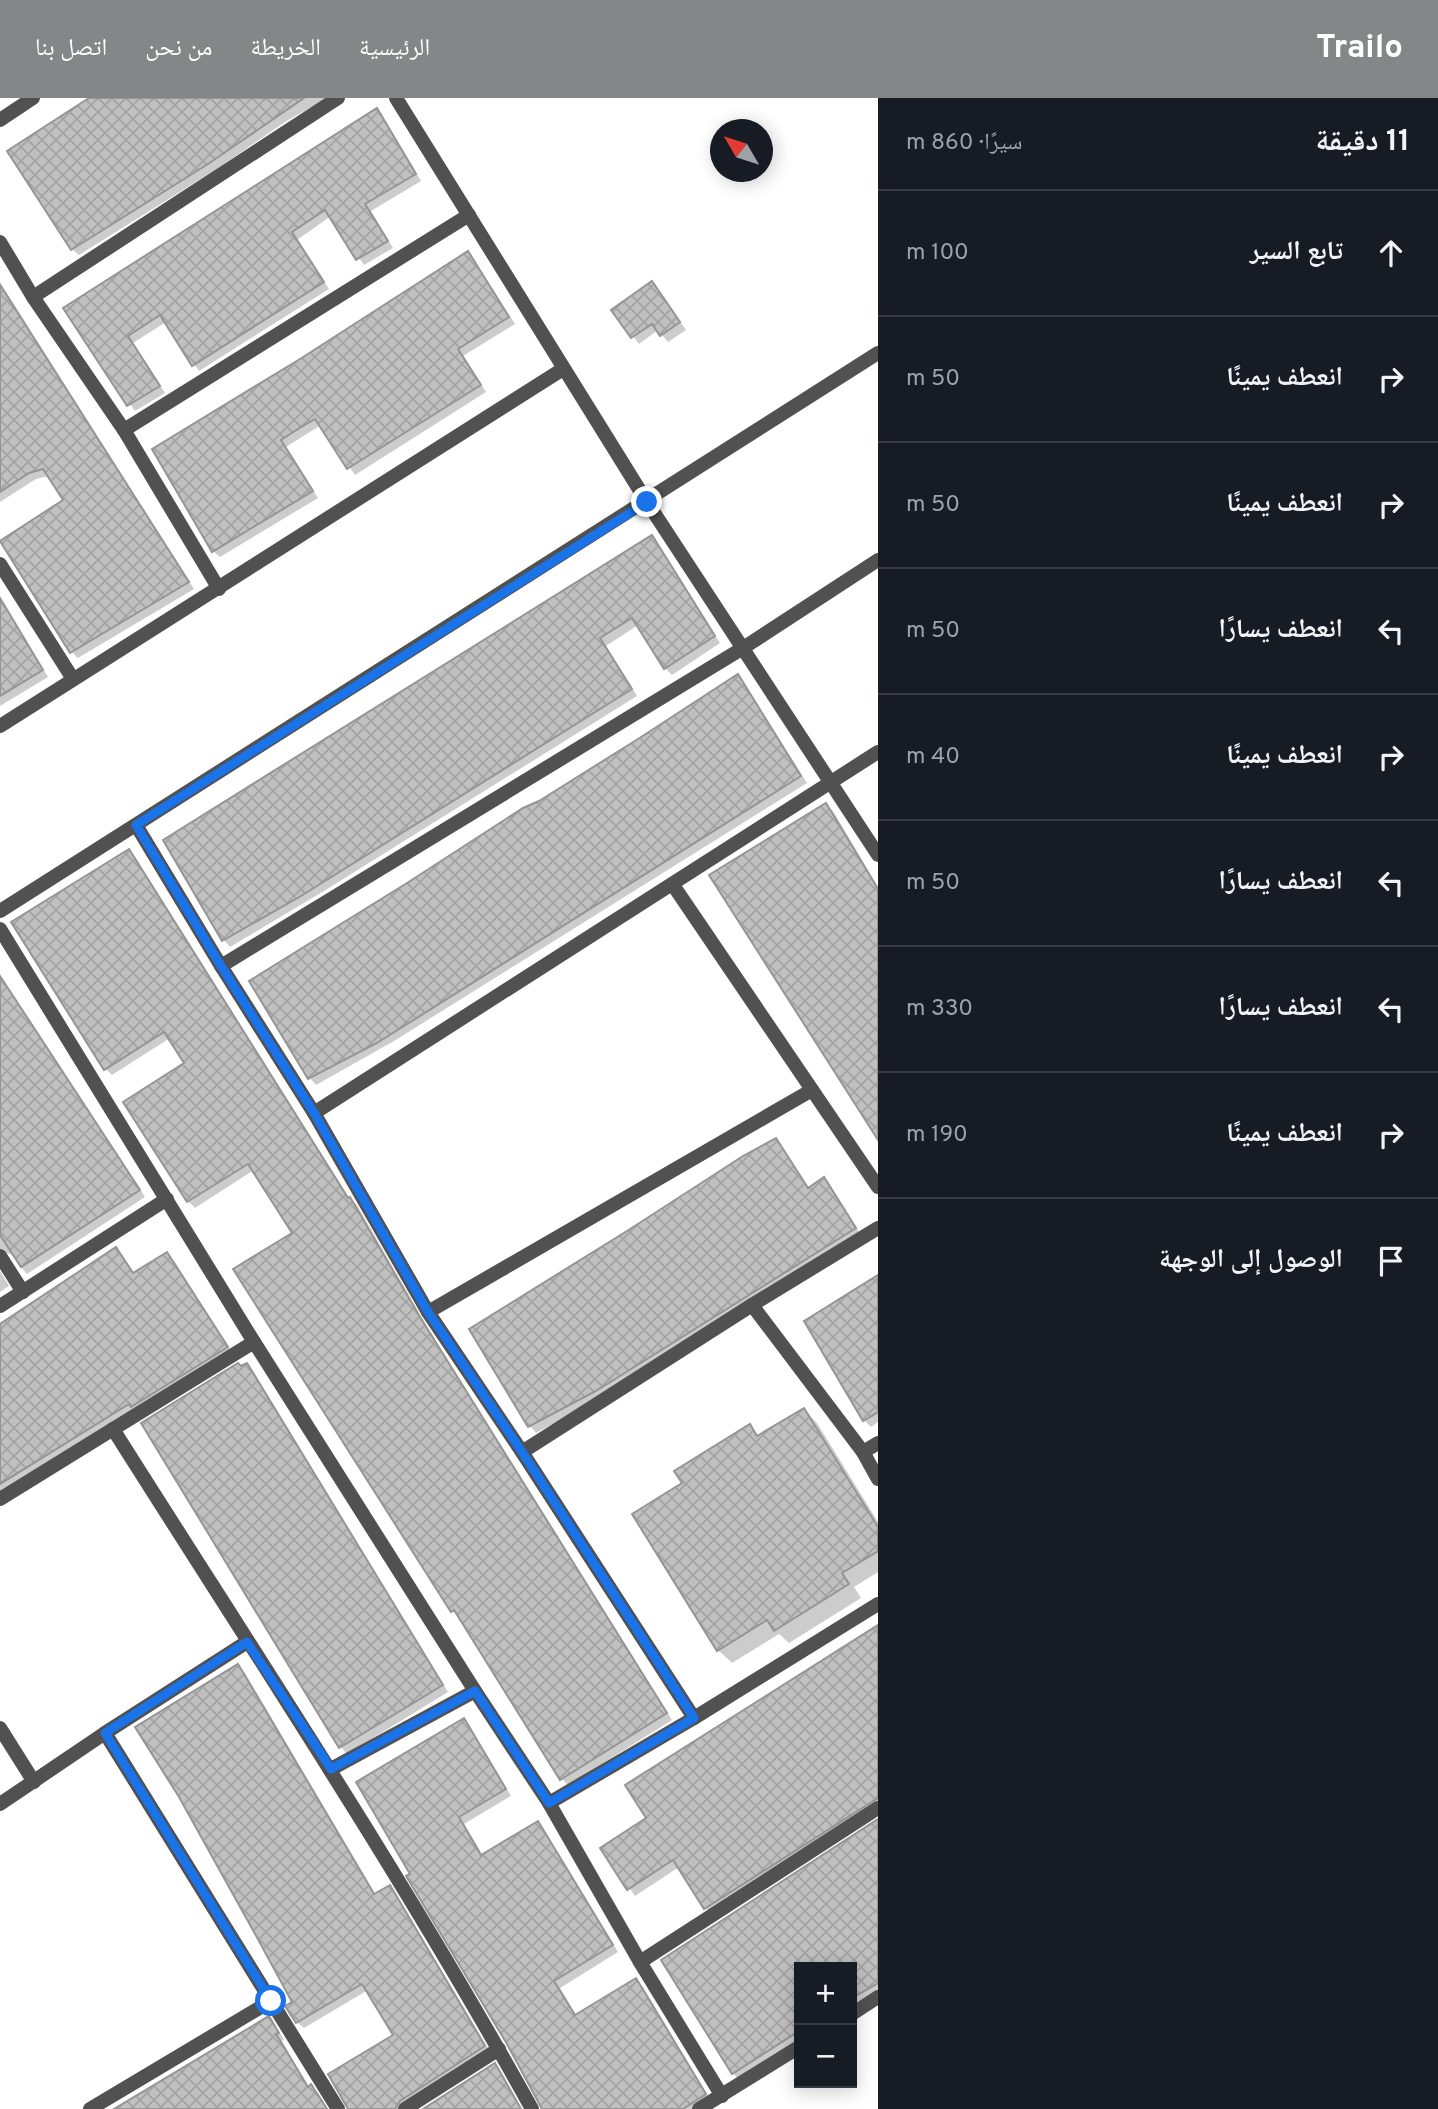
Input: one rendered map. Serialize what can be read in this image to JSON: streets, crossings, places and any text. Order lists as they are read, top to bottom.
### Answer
{
  "north": "top left",
  "page": {
    "header": "Trailo",
    "nav": [
      "الرئيسية",
      "الخريطة",
      "من نحن",
      "اتصل بنا"
    ],
    "heading": ["11 دقيقة", "سيرًا · 860 m"],
    "list": [
      ["تابع السير", "100 m"],
      ["انعطف يمينًا", "50 m"],
      ["انعطف يمينًا", "50 m"],
      ["انعطف يسارًا", "50 m"],
      ["انعطف يمينًا", "40 m"],
      ["انعطف يسارًا", "50 m"],
      ["انعطف يسارًا", "330 m"],
      ["انعطف يمينًا", "190 m"],
      "الوصول إلى الوجهة"
    ],
    "map_buttons": ["+", "−"]
  }
}
